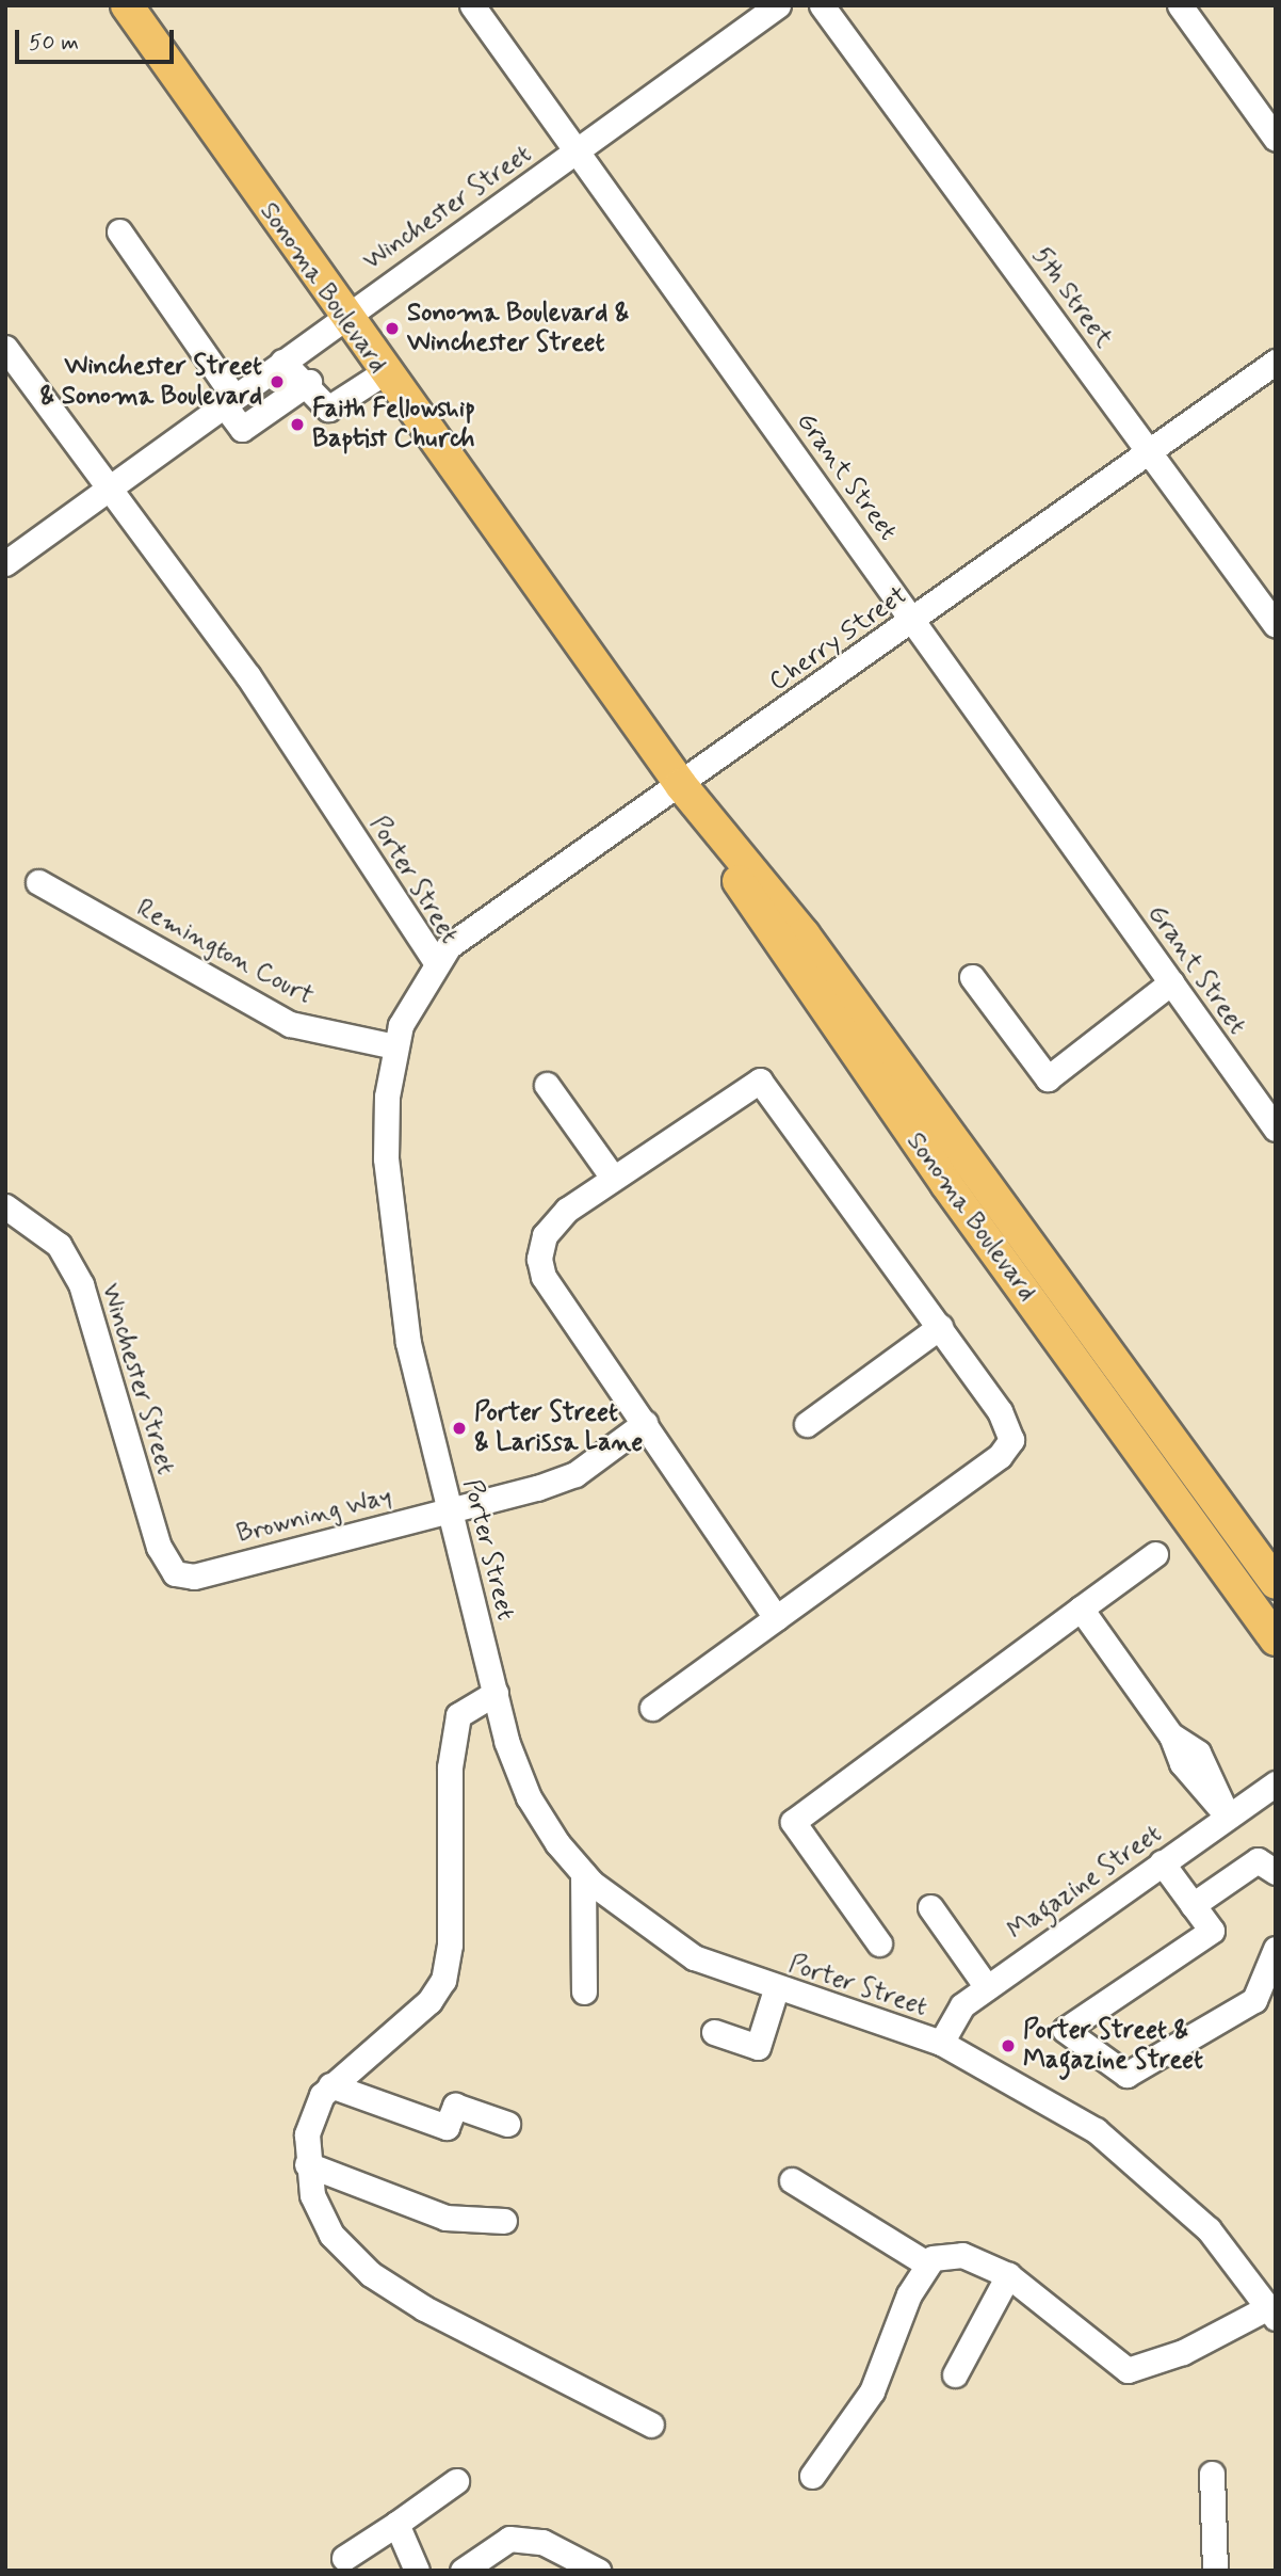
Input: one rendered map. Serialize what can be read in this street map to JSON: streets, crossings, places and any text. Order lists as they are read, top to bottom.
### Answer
{
  "streets": {
    "main road": ["Sonoma Boulevard"],
    "street": [
      "Winchester Street",
      "5th Street",
      "Grant Street",
      "Cherry Street",
      "Porter Street",
      "Remington Court",
      "Browning Way",
      "Magazine Street"
    ]
  },
  "crossings": [
    ["Winchester Street", "Sonoma Boulevard"],
    ["Winchester Street", "Grant Street"],
    ["Winchester Street", "Porter Street"],
    ["Winchester Street", "Browning Way"],
    ["Sonoma Boulevard", "Cherry Street"],
    ["5th Street", "Cherry Street"],
    ["Grant Street", "Cherry Street"],
    ["Cherry Street", "Porter Street"],
    ["Porter Street", "Remington Court"],
    ["Porter Street", "Browning Way"],
    ["Porter Street", "Magazine Street"]
  ],
  "places": [
    "Sonoma Boulevard & Winchester Street",
    "Winchester Street & Sonoma Boulevard",
    "Faith Fellowship Baptist Church",
    "Porter Street & Larissa Lane",
    "Porter Street & Magazine Street"
  ],
  "scale_bar": "50 m"
}
